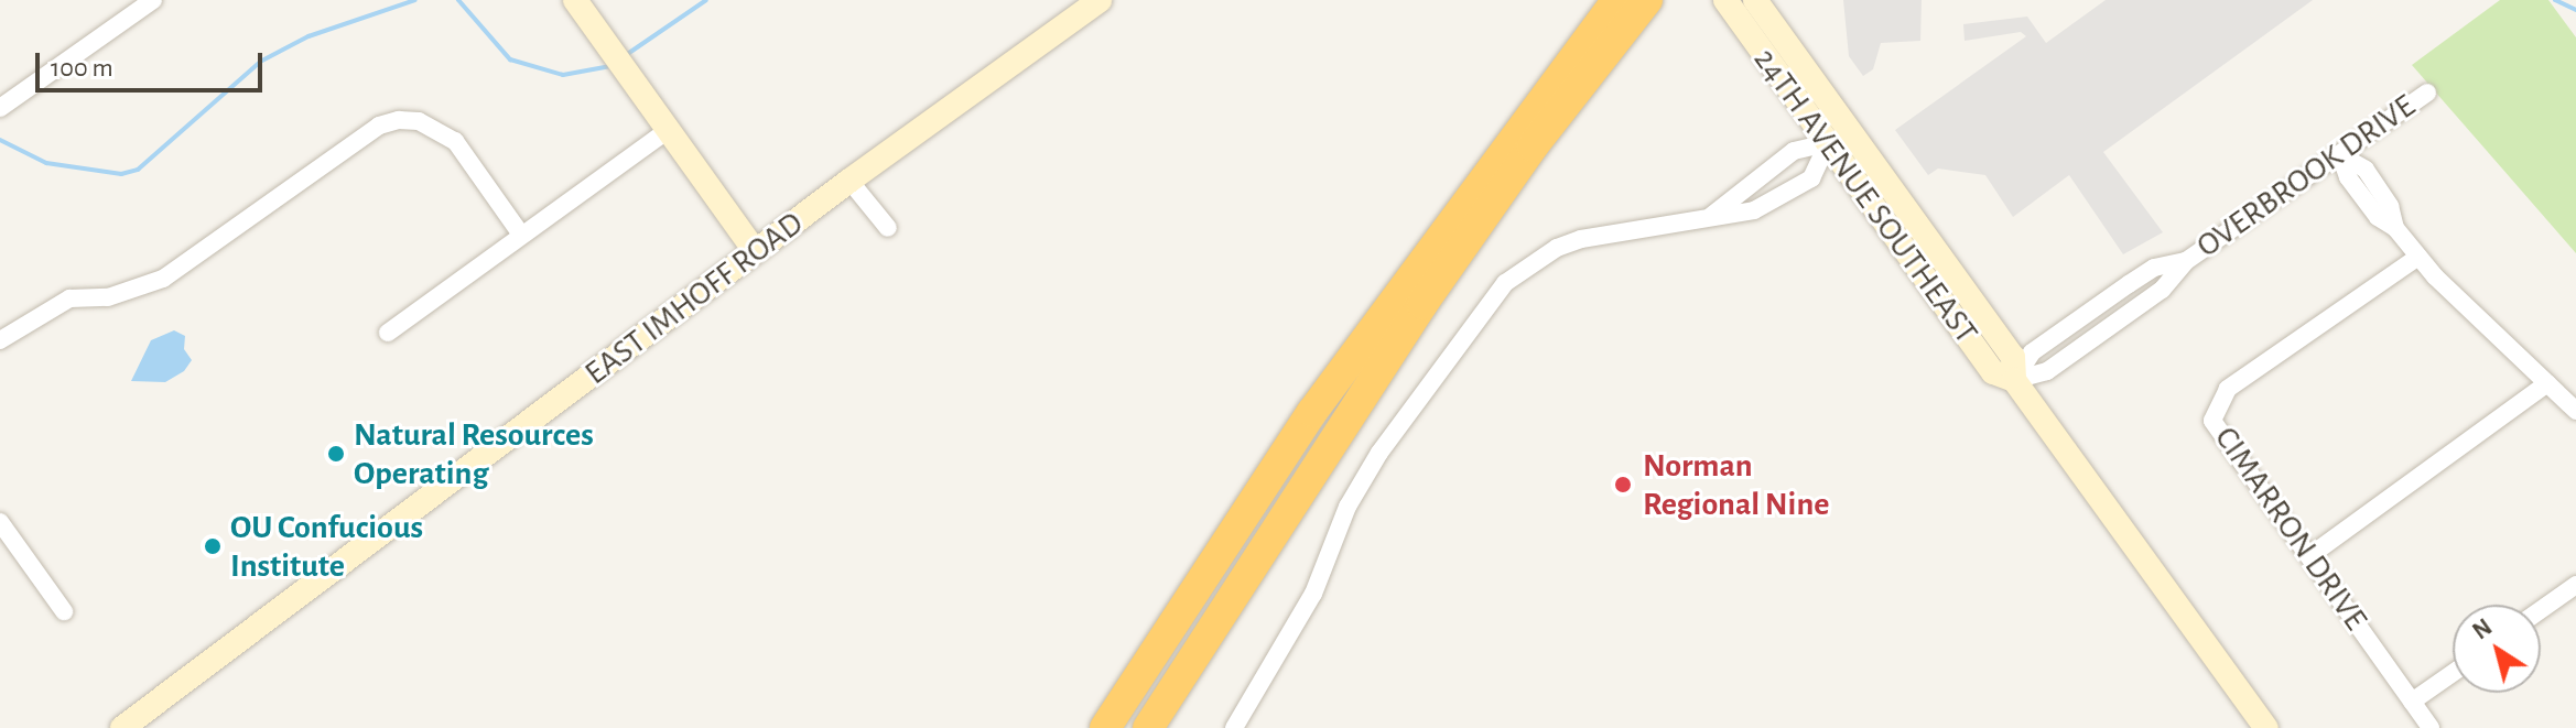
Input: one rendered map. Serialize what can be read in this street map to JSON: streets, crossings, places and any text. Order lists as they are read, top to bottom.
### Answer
{
  "streets": {
    "street": [
      "OVERBROOK DRIVE",
      "24TH AVENUE SOUTHEAST",
      "EAST IMHOFF ROAD",
      "CIMARRON DRIVE"
    ]
  },
  "crossings": [
    ["OVERBROOK DRIVE", "24TH AVENUE SOUTHEAST"]
  ],
  "places": ["Natural Resources Operating", "Norman Regional Nine", "OU Confucious Institute"],
  "scale_bar": "100 m",
  "north": "top left"
}
